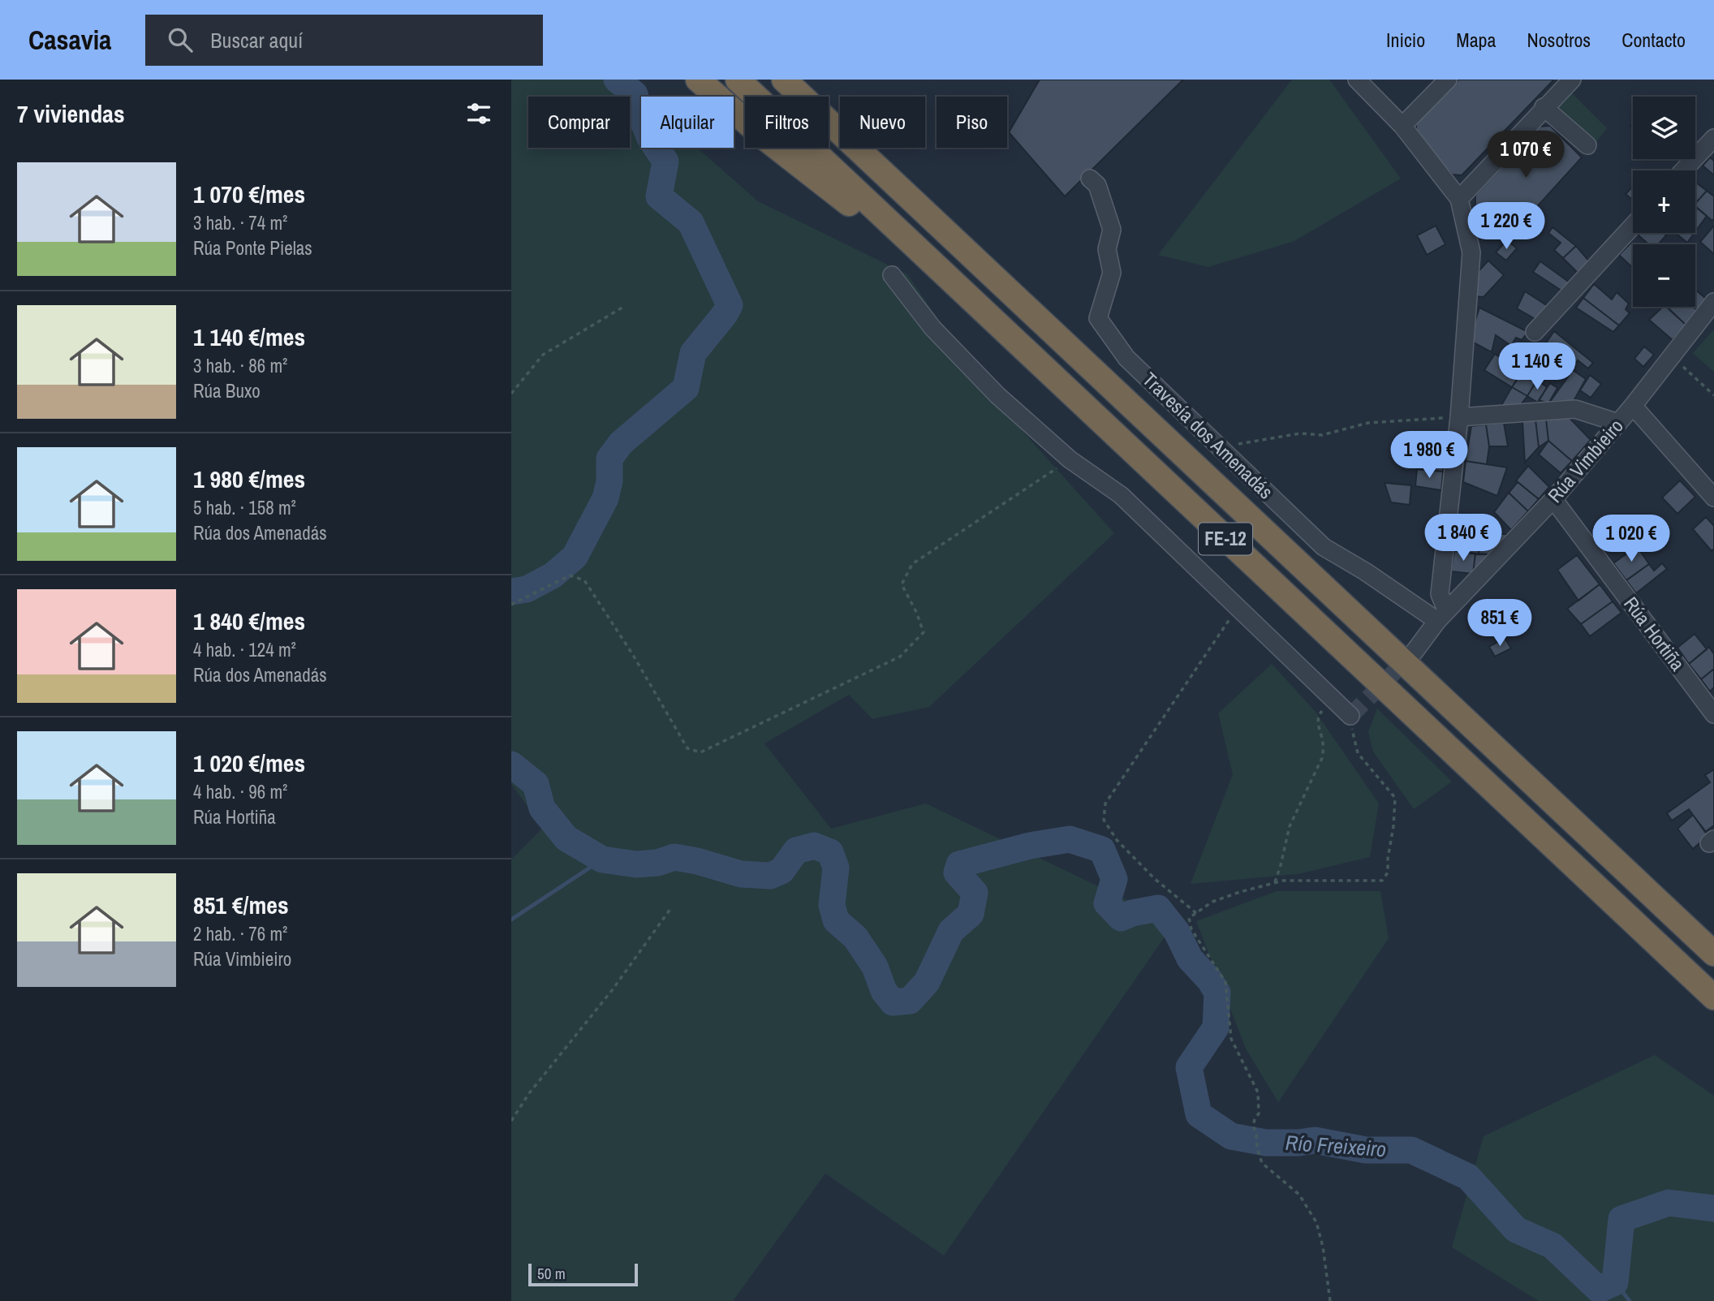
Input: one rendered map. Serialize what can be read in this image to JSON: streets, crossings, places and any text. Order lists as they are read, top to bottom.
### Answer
{
  "streets": {
    "highway": ["FE-12"],
    "street": ["Travesía dos Amenadás", "Rúa Vimbieiro", "Rúa Hortiña"]
  },
  "crossings": [
    ["Travesía dos Amenadás", "Rúa Vimbieiro"],
    ["Rúa Vimbieiro", "Rúa Hortiña"]
  ],
  "water": ["Río Freixeiro"],
  "scale_bar": "50 m",
  "page": {
    "header": "Casavia",
    "search": "Buscar aquí",
    "nav": [
      "Inicio",
      "Mapa",
      "Nosotros",
      "Contacto"
    ],
    "heading": "7 viviendas",
    "map_buttons": ["+", "−"],
    "chip": [
      "Comprar",
      "Alquilar",
      "Filtros",
      "Nuevo",
      "Piso"
    ],
    "price": [
      "1 070 €",
      "1 220 €",
      "1 140 €",
      "1 980 €",
      "1 840 €",
      "1 020 €",
      "851 €"
    ],
    "list": [
      {
        "name": "1 070 €/mes",
        "note": "3 hab. · 74 m² · Rúa Ponte Pielas"
      },
      {
        "name": "1 140 €/mes",
        "note": "3 hab. · 86 m² · Rúa Buxo"
      },
      {
        "name": "1 980 €/mes",
        "note": "5 hab. · 158 m² · Rúa dos Amenadás"
      },
      {
        "name": "1 840 €/mes",
        "note": "4 hab. · 124 m² · Rúa dos Amenadás"
      },
      {
        "name": "1 020 €/mes",
        "note": "4 hab. · 96 m² · Rúa Hortiña"
      },
      {
        "name": "851 €/mes",
        "note": "2 hab. · 76 m² · Rúa Vimbieiro"
      }
    ],
    "scale": "50 m"
  }
}
